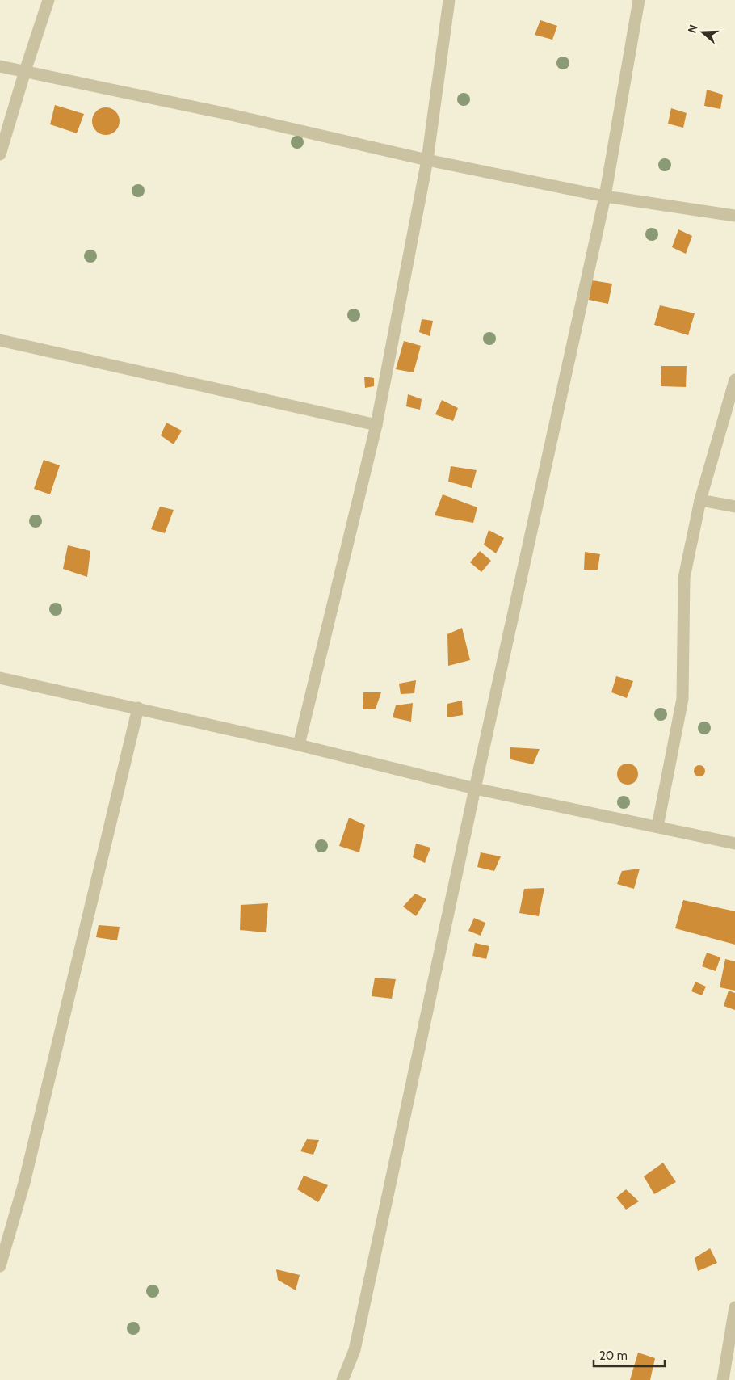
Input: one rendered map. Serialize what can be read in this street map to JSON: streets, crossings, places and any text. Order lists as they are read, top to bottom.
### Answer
{
  "scale_bar": "20 m",
  "north": "left"
}
